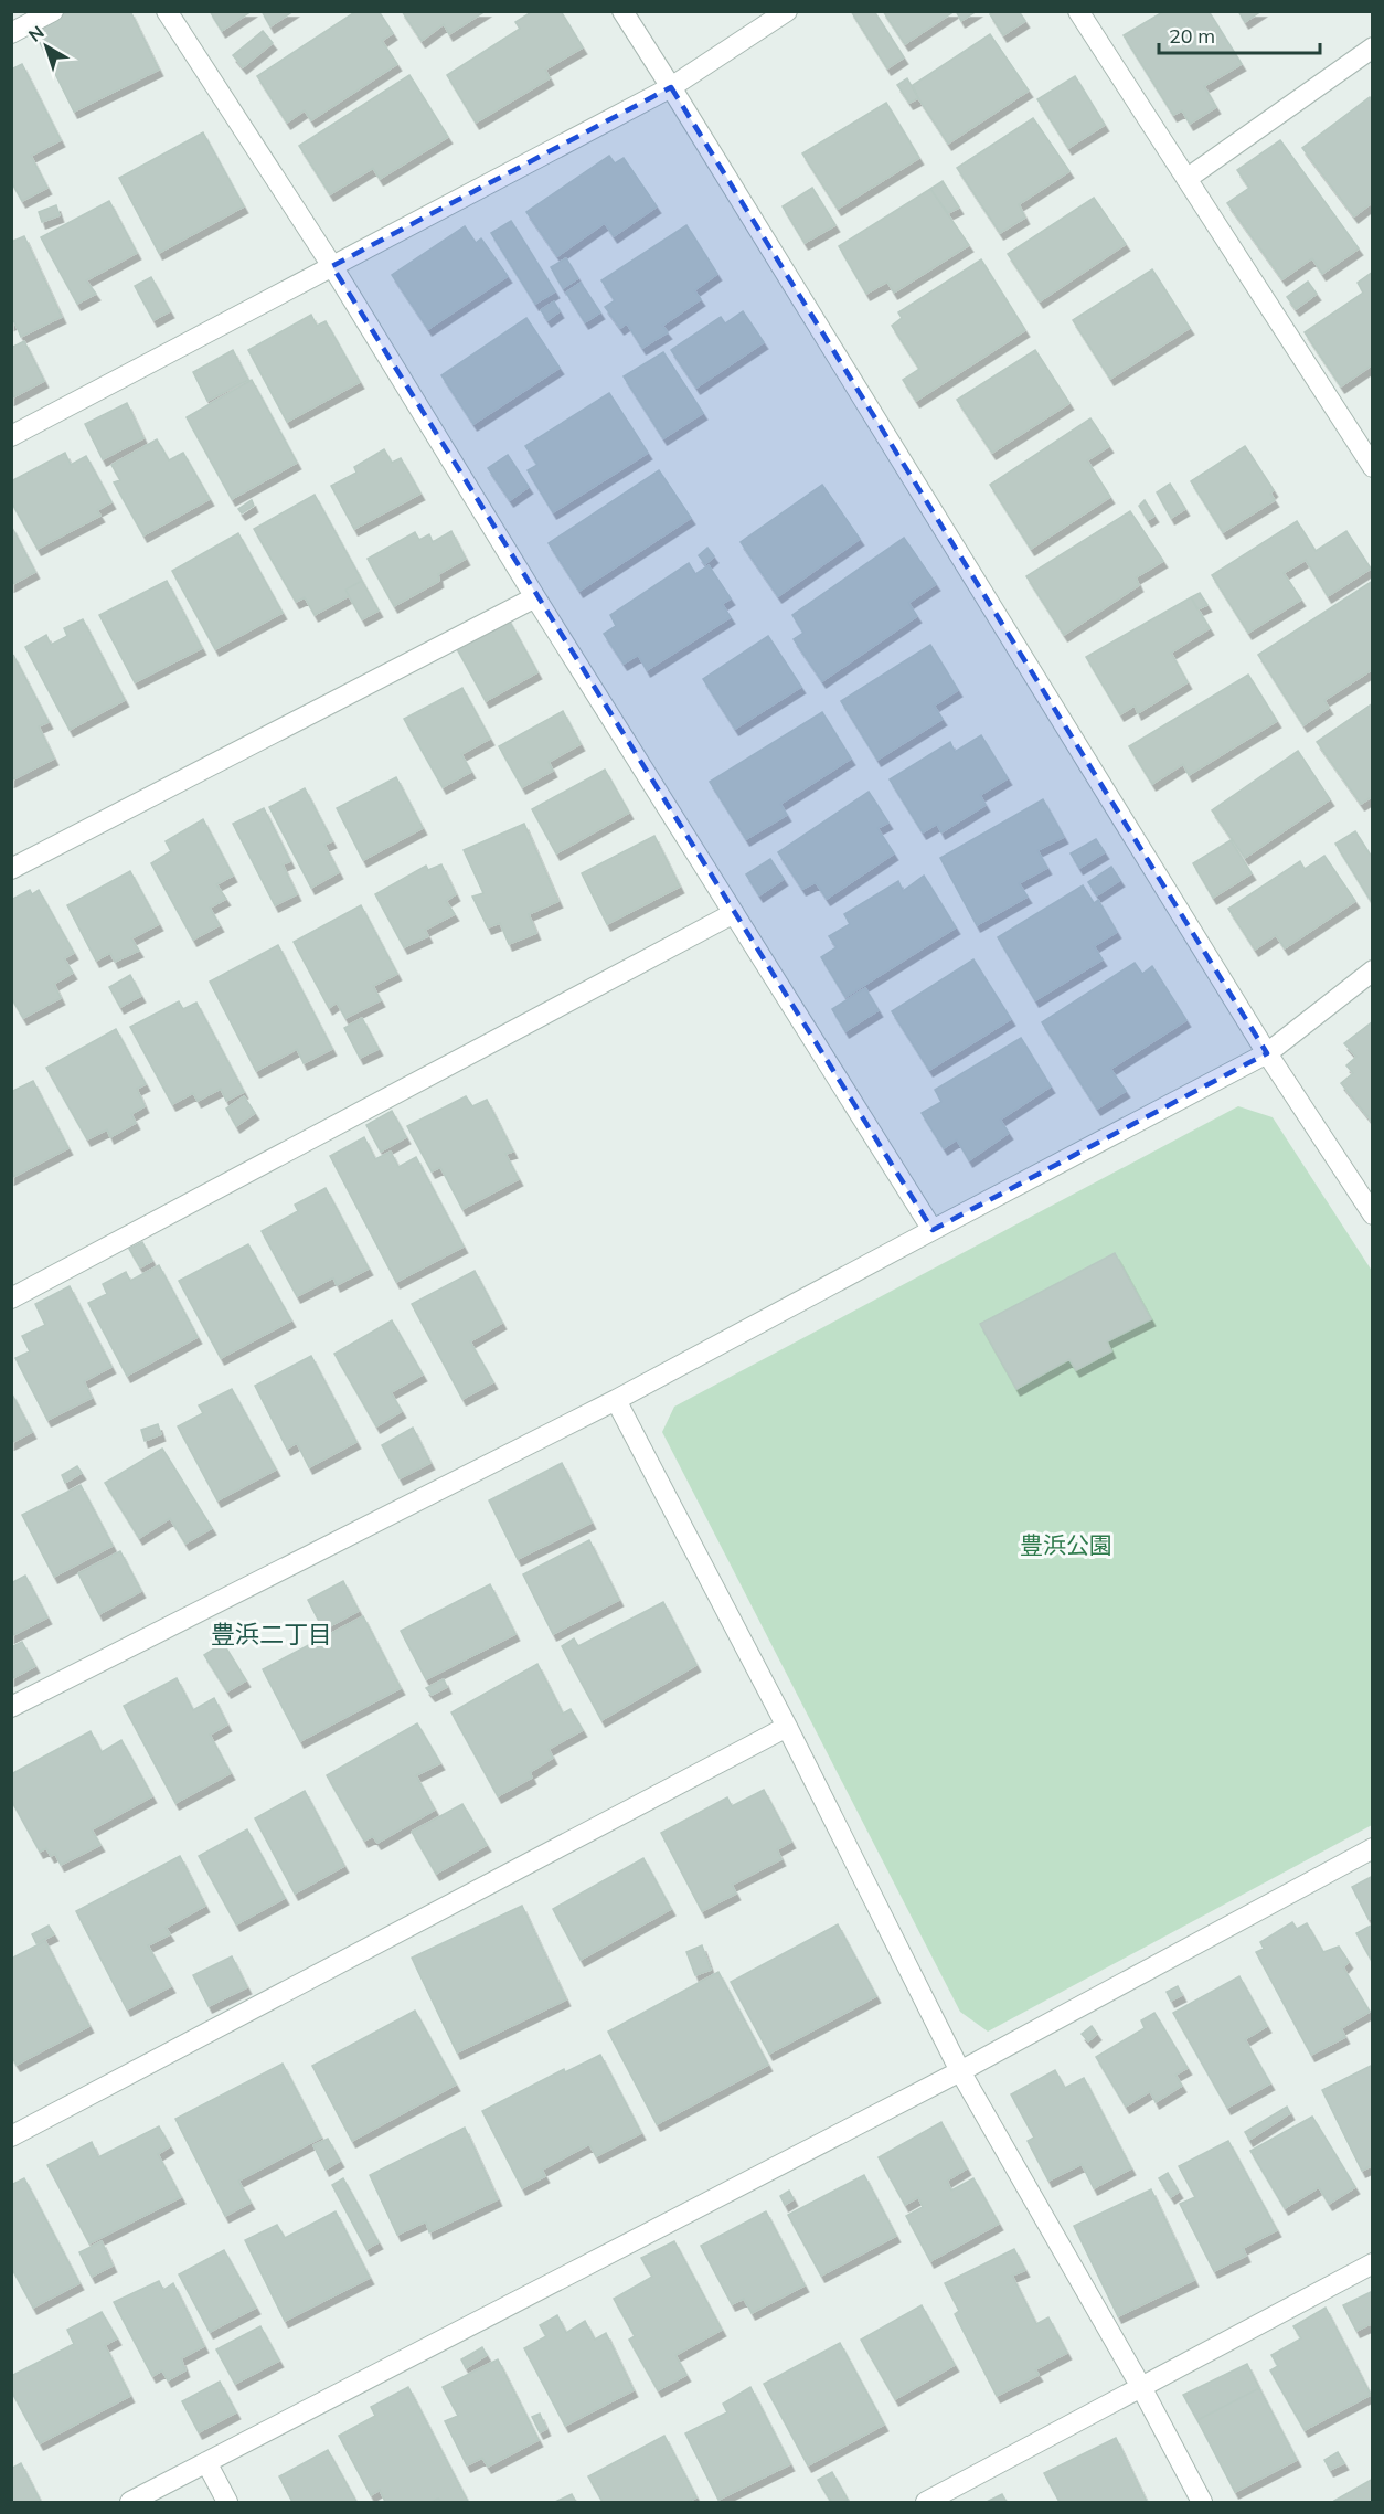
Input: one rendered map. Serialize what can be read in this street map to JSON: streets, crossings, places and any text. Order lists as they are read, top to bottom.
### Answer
{
  "districts": ["豊浜二丁目"],
  "parks": ["豊浜公園"],
  "scale_bar": "20 m",
  "north": "top left"
}
